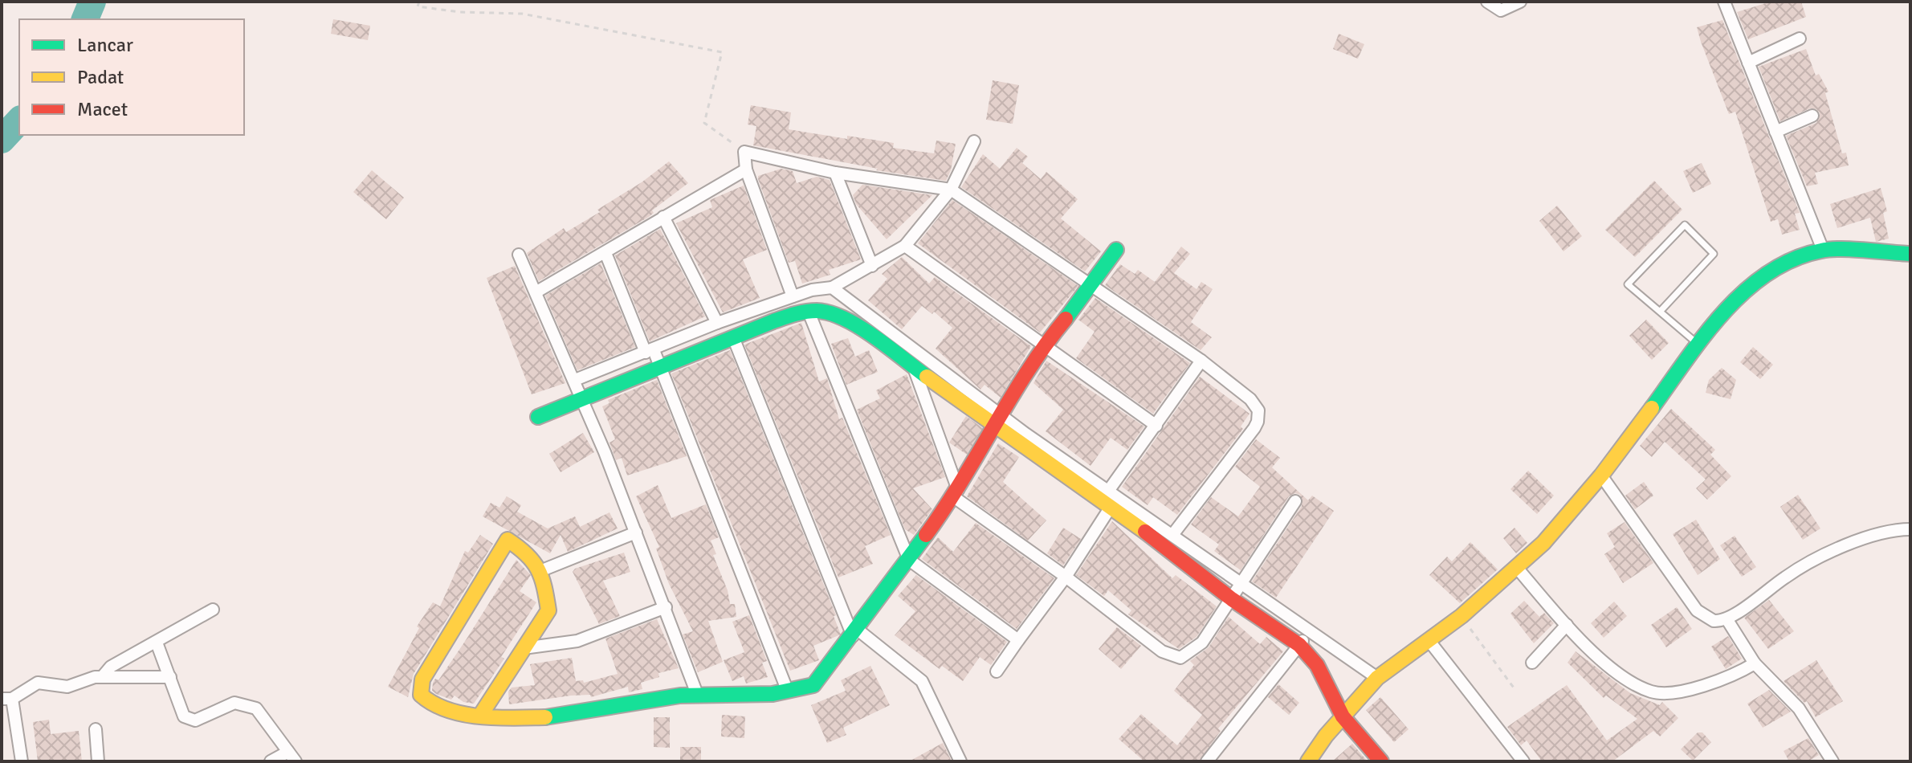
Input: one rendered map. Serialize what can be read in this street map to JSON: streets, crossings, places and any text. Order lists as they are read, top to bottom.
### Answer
{
  "legend": ["Lancar", "Padat", "Macet"]
}
